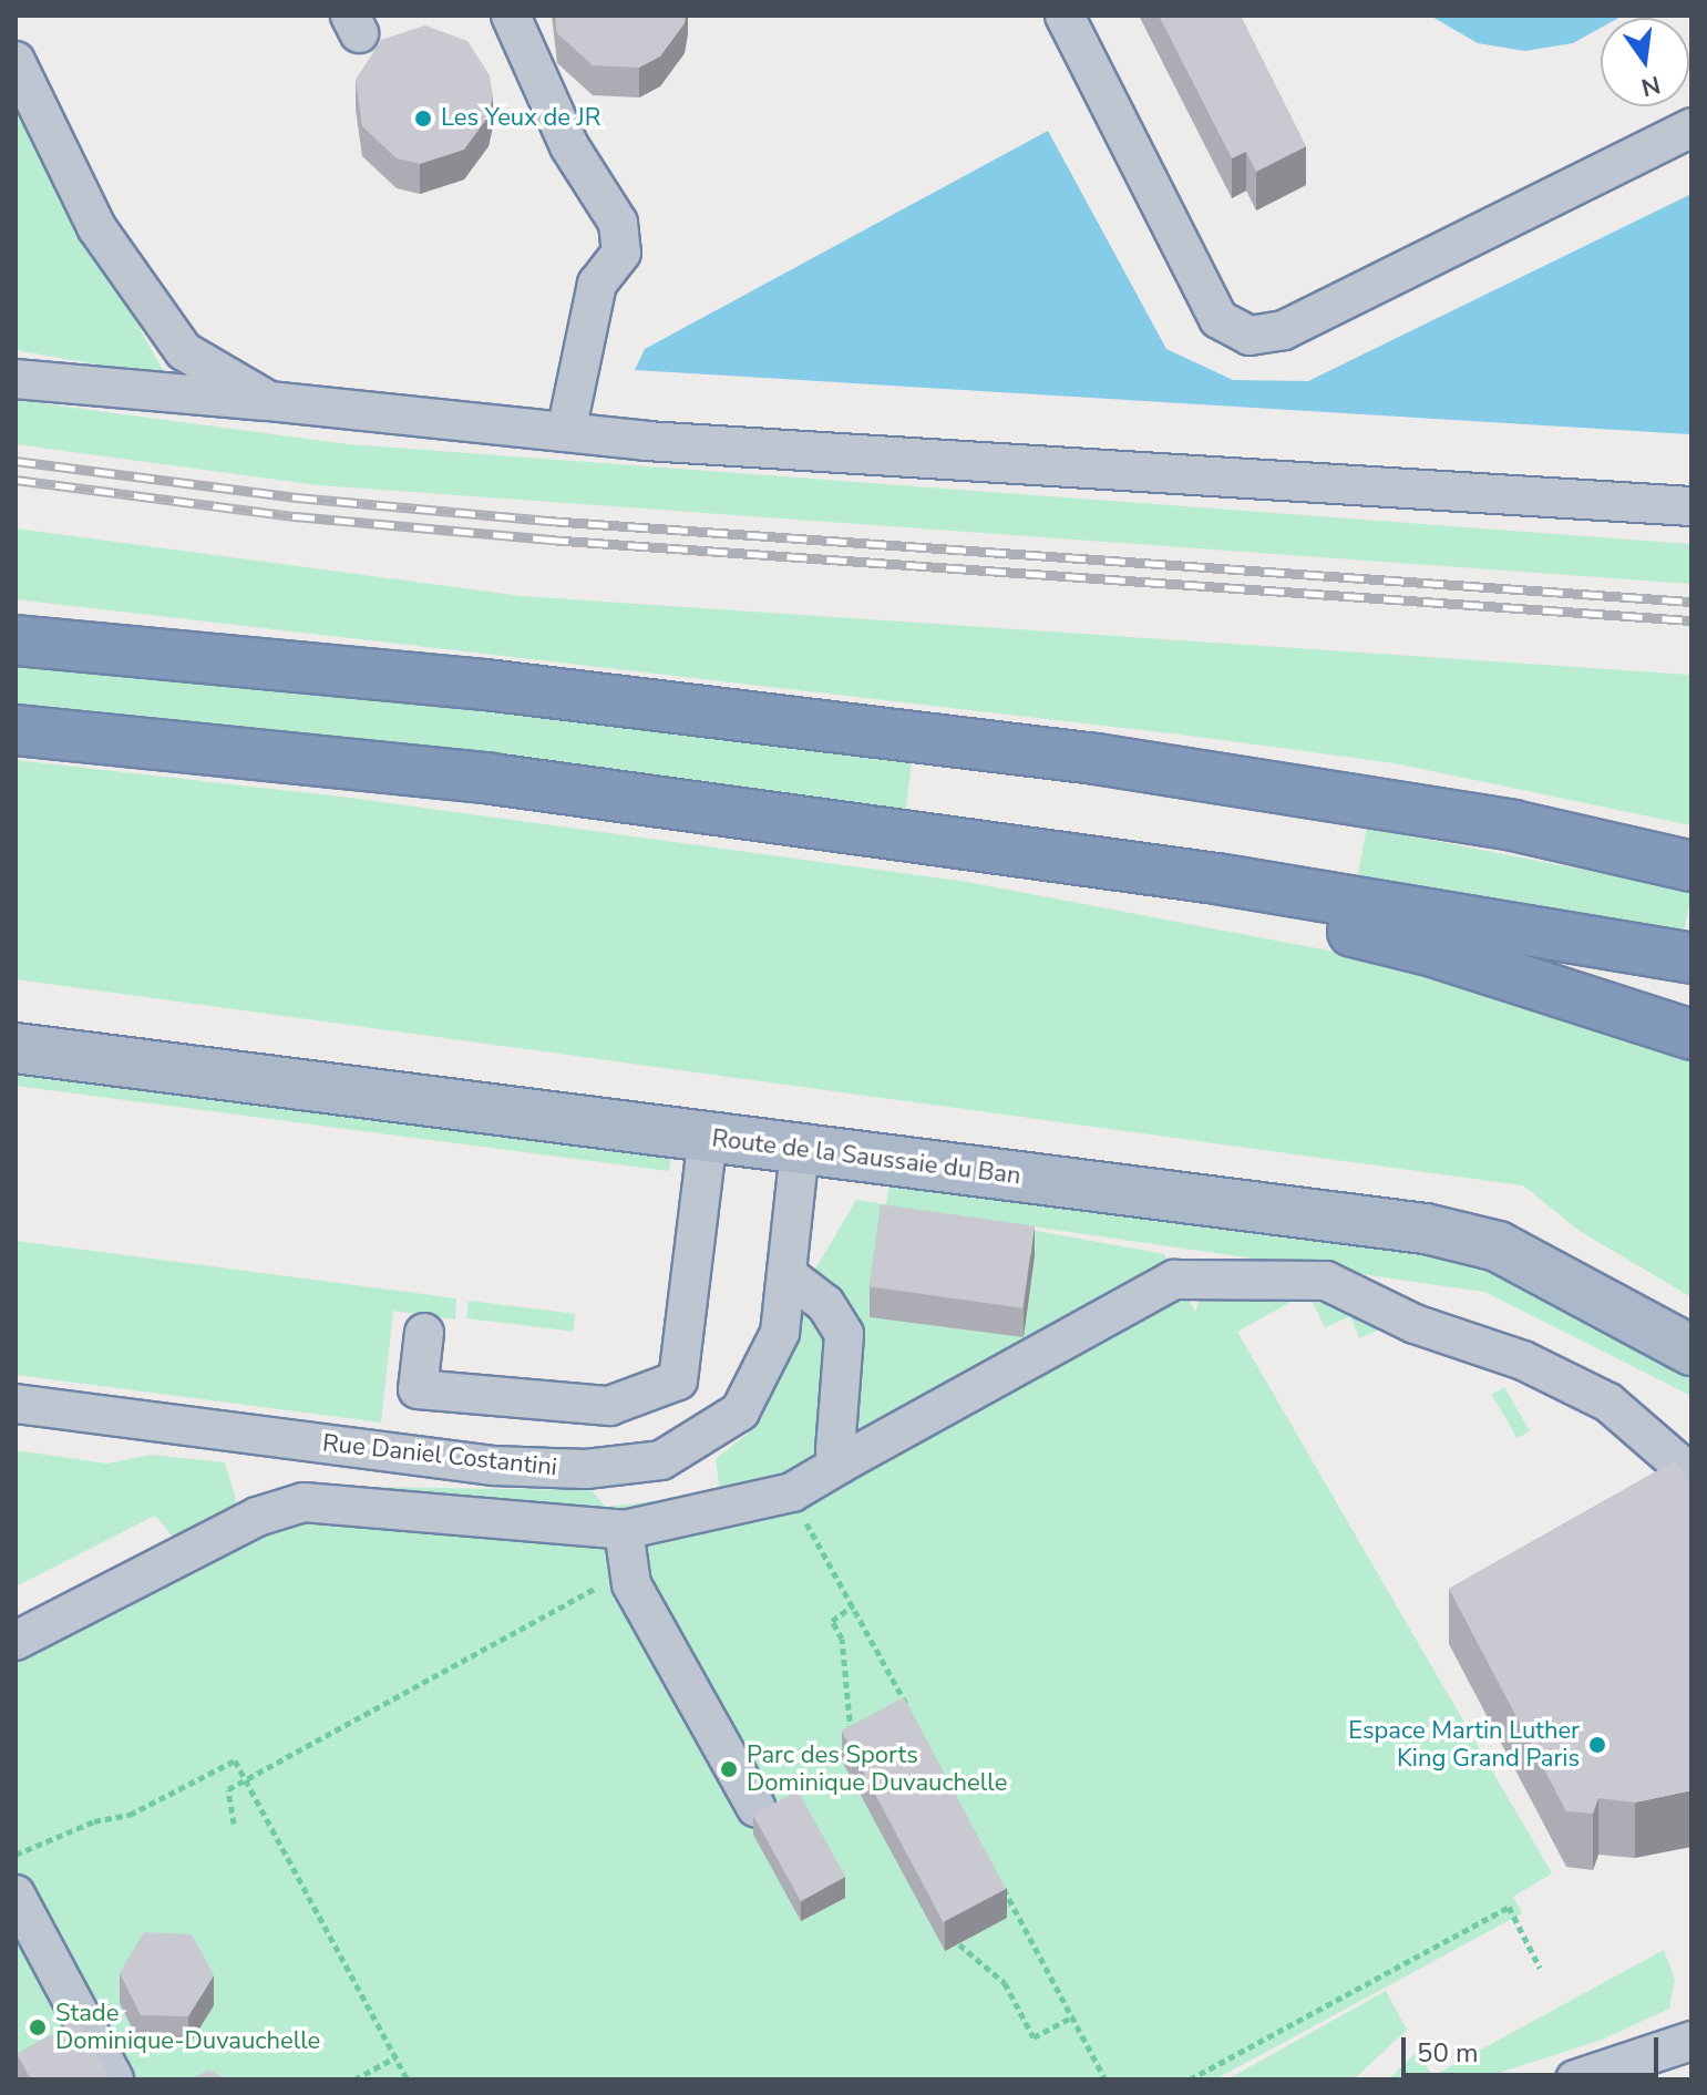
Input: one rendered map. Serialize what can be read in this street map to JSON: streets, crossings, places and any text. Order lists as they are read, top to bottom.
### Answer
{
  "streets": {
    "main road": ["Route de la Saussaie du Ban"],
    "street": ["Rue Daniel Costantini"]
  },
  "crossings": [
    ["Route de la Saussaie du Ban", "Rue Daniel Costantini"]
  ],
  "places": [
    "Les Yeux de JR",
    "Espace Martin Luther King Grand Paris",
    "Parc des Sports Dominique Duvauchelle",
    "Stade Dominique-Duvauchelle"
  ],
  "scale_bar": "50 m",
  "north": "bottom"
}
